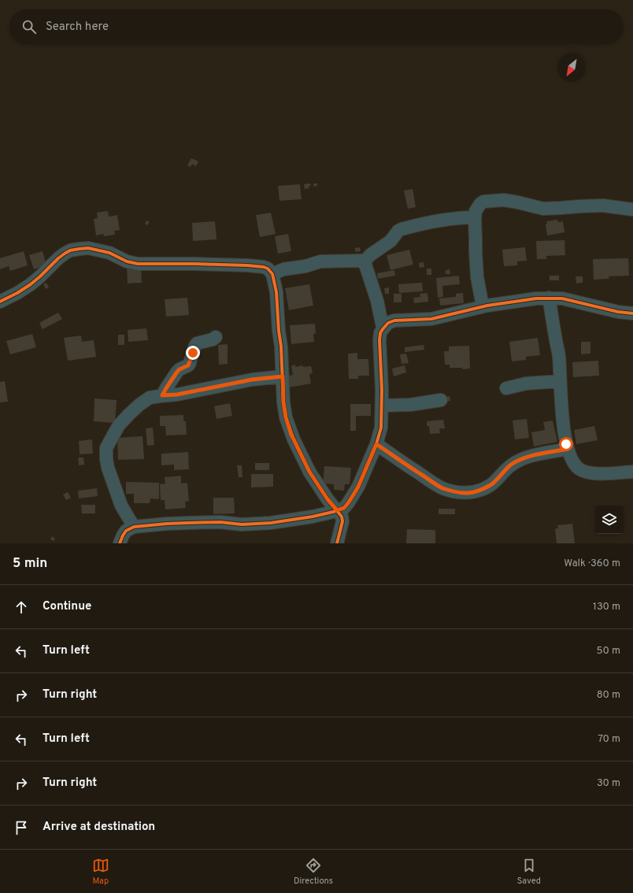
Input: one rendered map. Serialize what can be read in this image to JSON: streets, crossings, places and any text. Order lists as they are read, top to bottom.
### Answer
{
  "north": "bottom left",
  "page": {
    "search": "Search here",
    "heading": ["5 min", "Walk · 360 m"],
    "list": [
      ["Continue", "130 m"],
      ["Turn left", "50 m"],
      ["Turn right", "80 m"],
      ["Turn left", "70 m"],
      ["Turn right", "30 m"],
      "Arrive at destination"
    ],
    "nav": ["Map", "Directions", "Saved"]
  }
}
